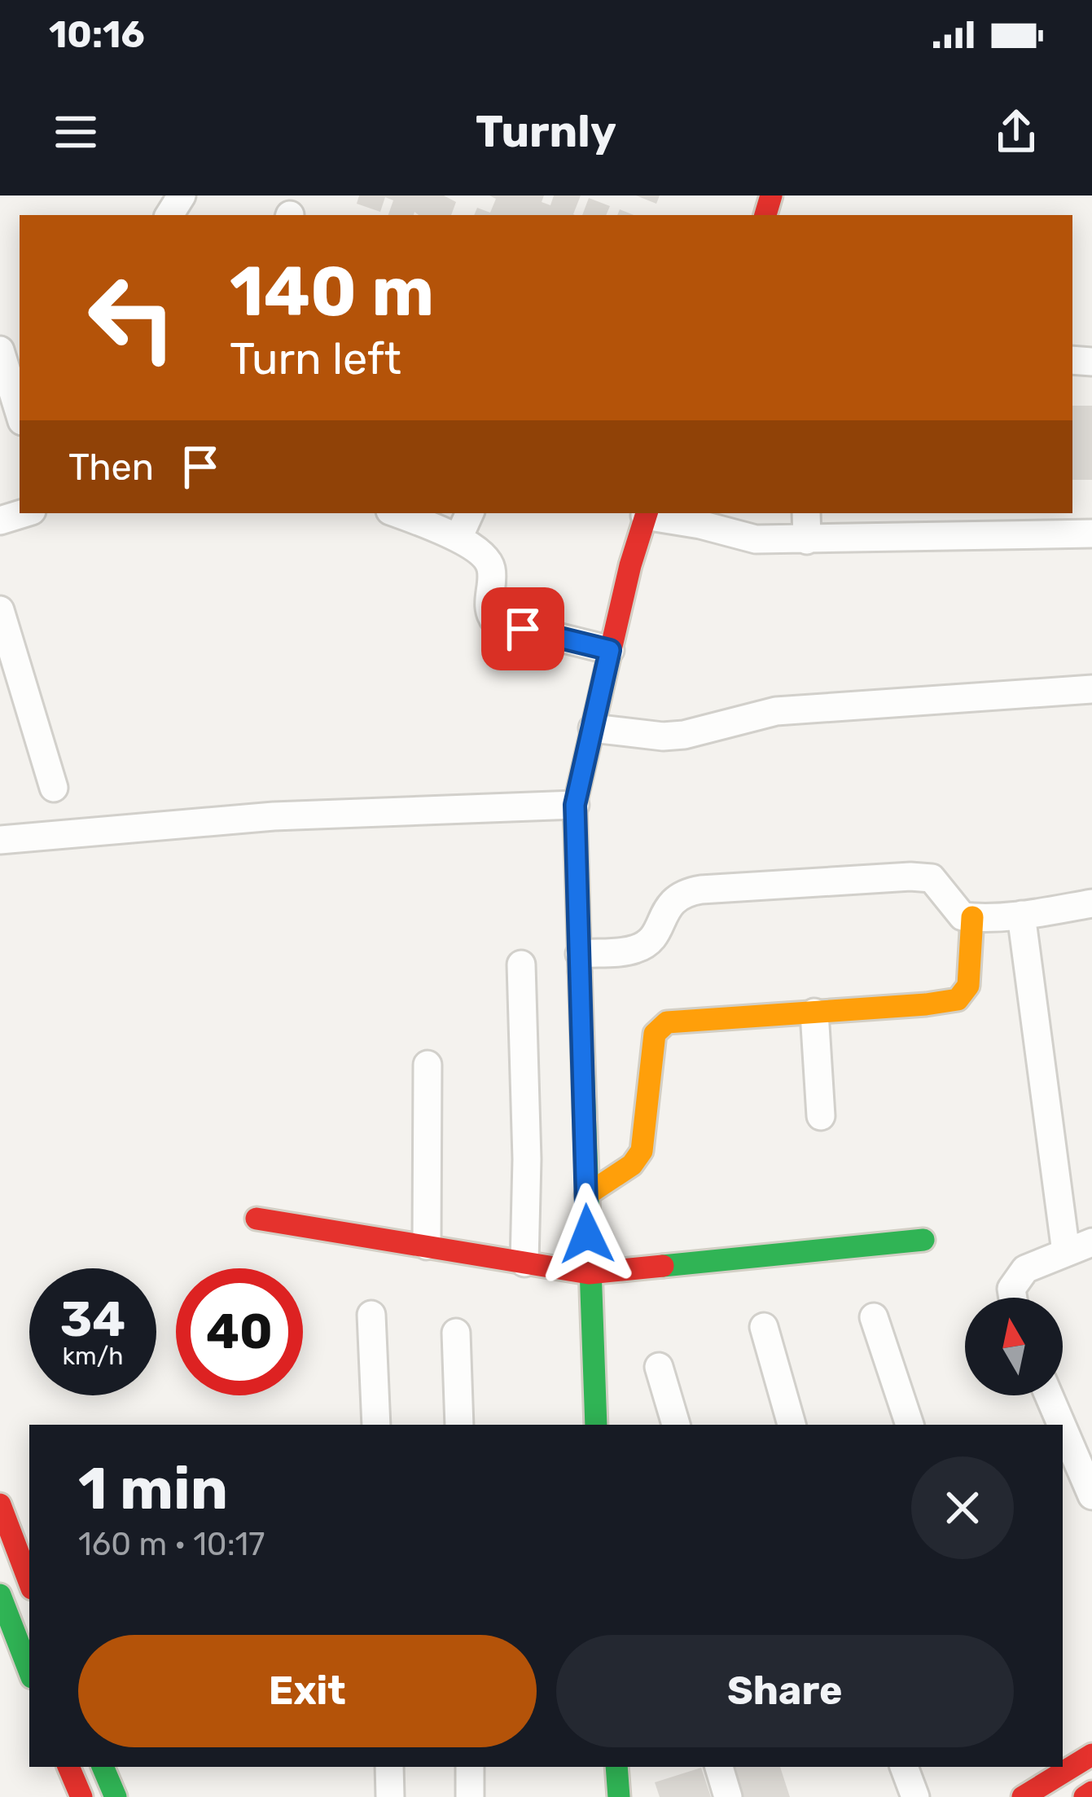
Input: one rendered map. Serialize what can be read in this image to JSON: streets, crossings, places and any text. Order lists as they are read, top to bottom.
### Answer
{
  "north": "top",
  "page": {
    "status": "10:16",
    "header": "Turnly",
    "turn": ["140 m", "Turn left"],
    "then": "Then",
    "speed": "34 km/h",
    "limit": "40",
    "heading": ["1 min", "160 m · 10:17"],
    "buttons": ["Exit", "Share"]
  }
}
